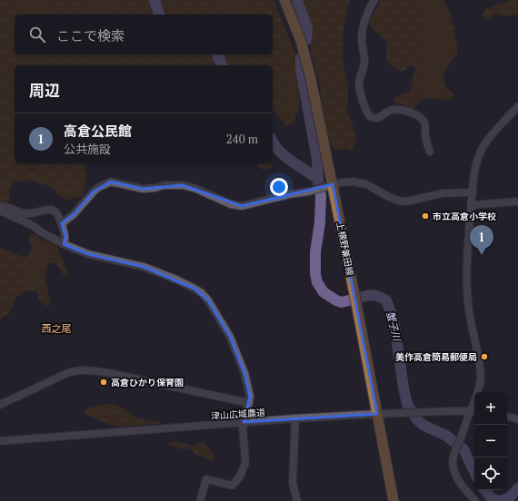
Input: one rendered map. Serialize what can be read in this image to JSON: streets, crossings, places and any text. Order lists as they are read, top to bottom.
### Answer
{
  "streets": {
    "main road": ["上横野兼田線"],
    "street": ["津山広域農道"]
  },
  "crossings": [
    ["上横野兼田線", "津山広域農道"]
  ],
  "districts": ["西之尾"],
  "water": ["蟹子川"],
  "places": ["市立高倉小学校", "美作高倉簡易郵便局", "高倉ひかり保育園"],
  "page": {
    "search": "ここで検索",
    "heading": "周辺",
    "list": [
      {
        "mark": "1",
        "name": "高倉公民館",
        "note": "公共施設",
        "value": "240 m"
      }
    ],
    "pins": "1",
    "map_buttons": ["+", "−"]
  }
}
